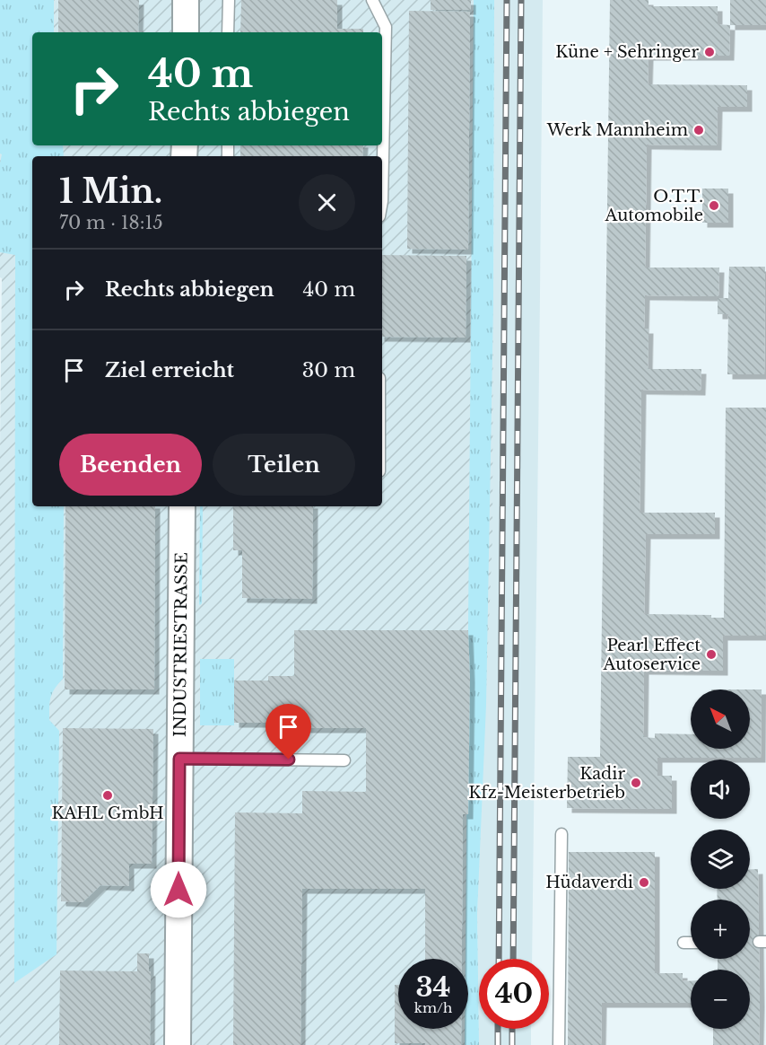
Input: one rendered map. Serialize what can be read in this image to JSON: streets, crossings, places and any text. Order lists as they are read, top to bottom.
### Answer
{
  "streets": {
    "street": ["INDUSTRIESTRASSE"]
  },
  "places": [
    "Küne + Sehringer",
    "Werk Mannheim",
    "O.T.T. Automobile",
    "Pearl Effect Autoservice",
    "Kadir Kfz-Meisterbetrieb",
    "KAHL GmbH",
    "Hüdaverdi"
  ],
  "north": "top left",
  "page": {
    "turn": ["40 m", "Rechts abbiegen"],
    "heading": ["1 Min.", "70 m · 18:15"],
    "list": [
      {
        "name": "Rechts abbiegen",
        "value": "40 m"
      },
      {
        "name": "Ziel erreicht",
        "value": "30 m"
      }
    ],
    "buttons": ["Beenden", "Teilen"],
    "map_buttons": ["+", "−"],
    "speed": "34 km/h",
    "limit": "40"
  }
}
